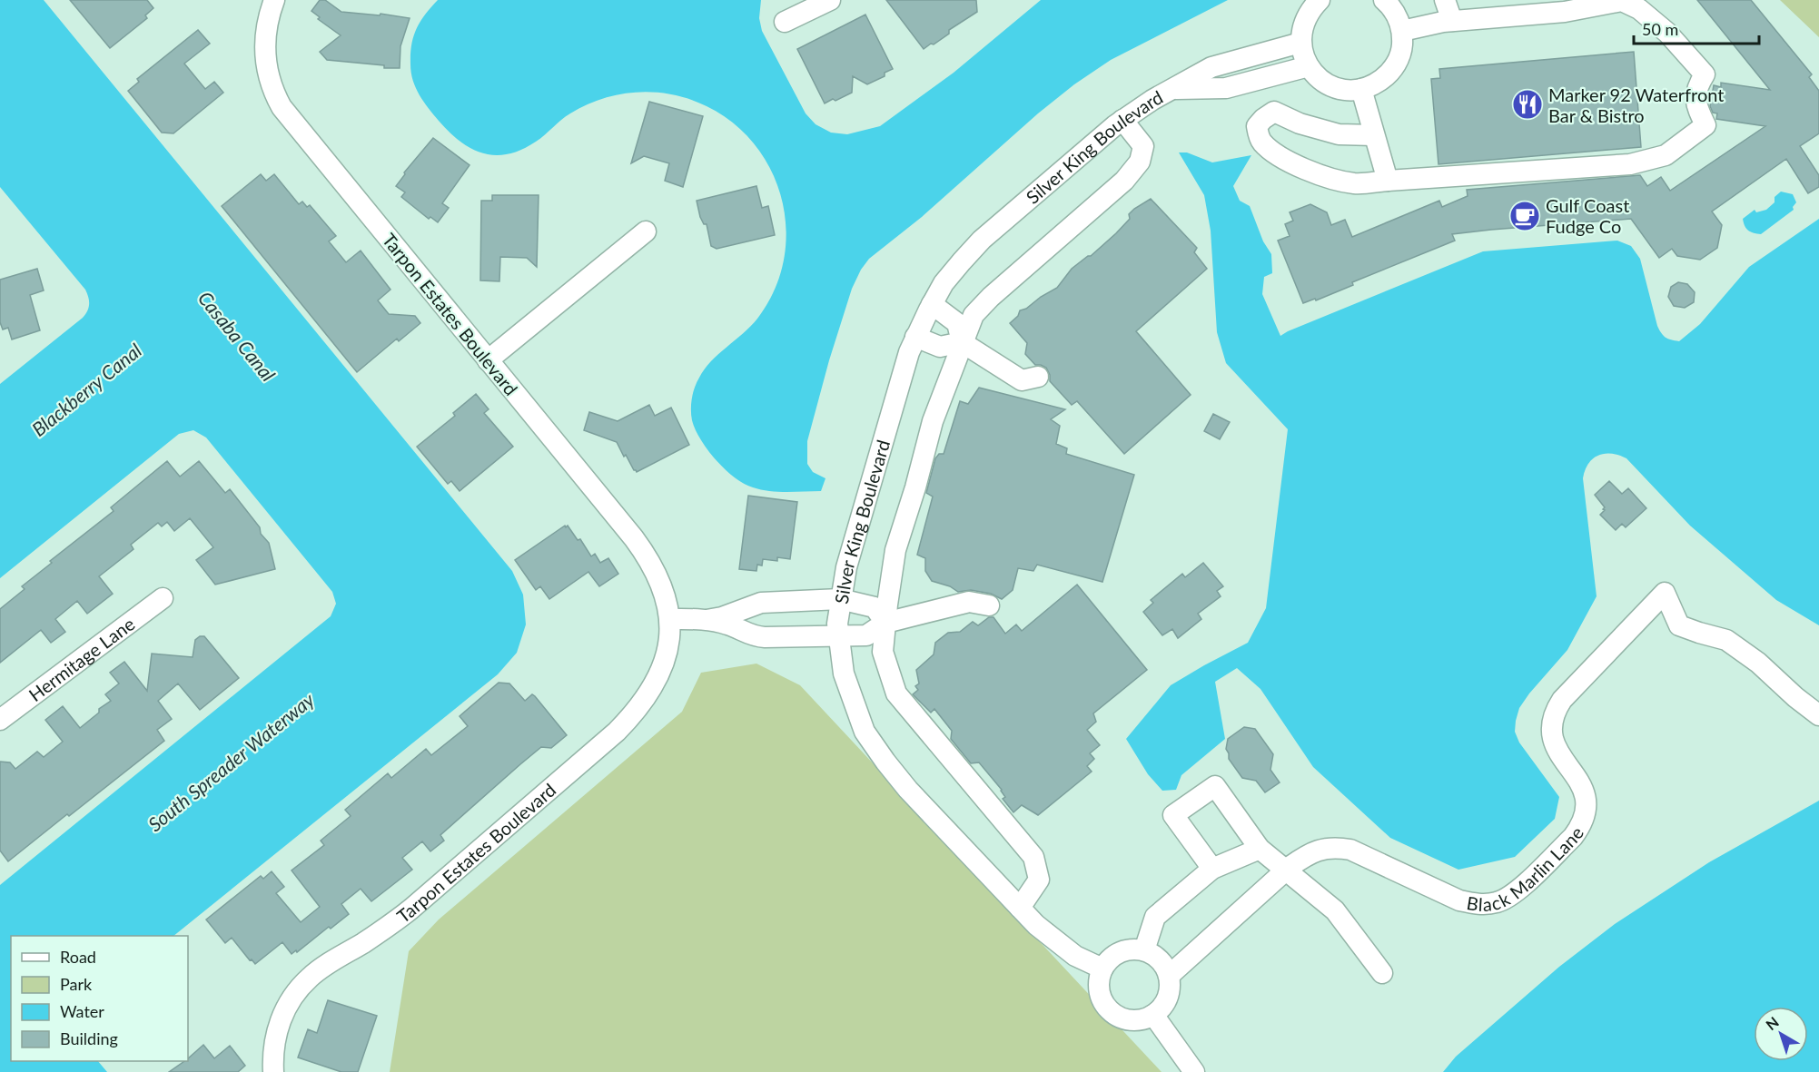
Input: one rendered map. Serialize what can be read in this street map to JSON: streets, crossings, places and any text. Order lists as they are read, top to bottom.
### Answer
{
  "streets": {
    "street": [
      "Silver King Boulevard",
      "Tarpon Estates Boulevard",
      "Hermitage Lane",
      "Black Marlin Lane"
    ]
  },
  "crossings": [
    ["Silver King Boulevard", "Black Marlin Lane"]
  ],
  "water": ["Casaba Canal", "Blackberry Canal", "South Spreader Waterway"],
  "places": {
    "restaurant": ["Marker 92 Waterfront Bar & Bistro"],
    "cafe": ["Gulf Coast Fudge Co"]
  },
  "legend": [
    "Road",
    "Park",
    "Water",
    "Building"
  ],
  "scale_bar": "50 m",
  "north": "top left"
}
